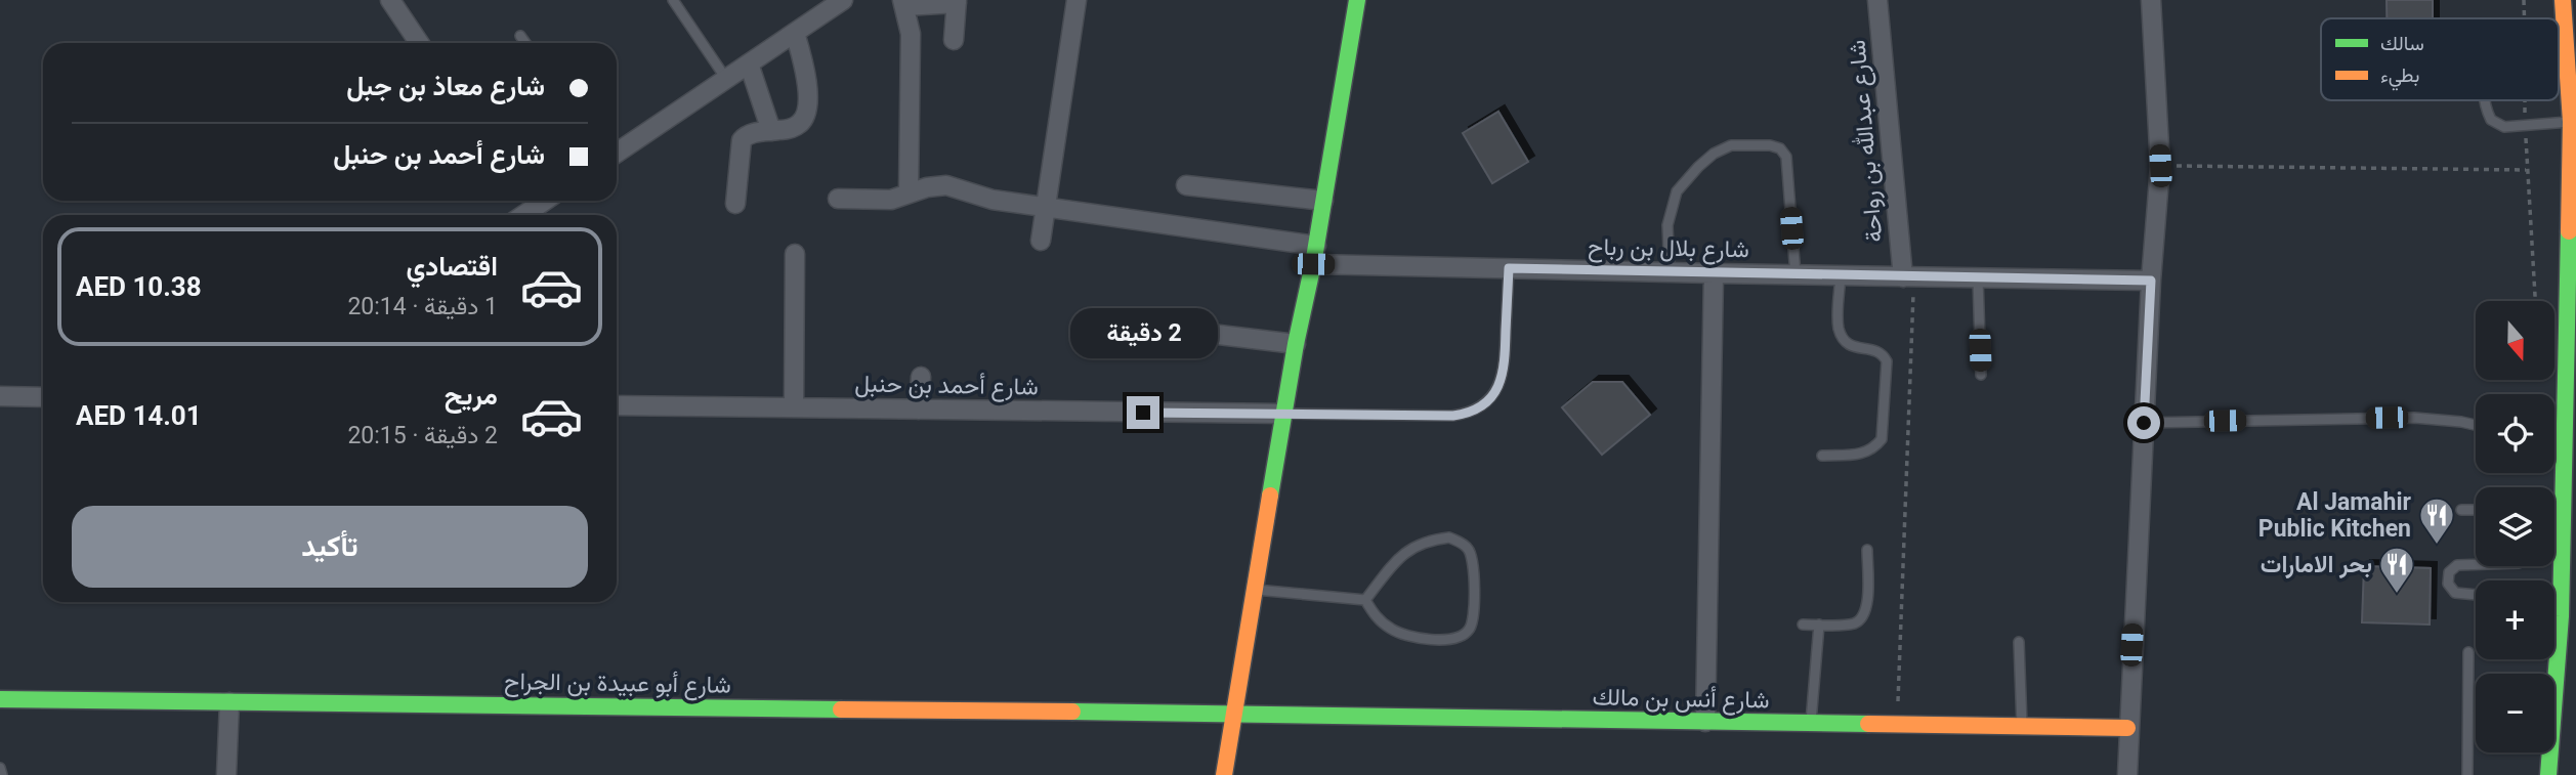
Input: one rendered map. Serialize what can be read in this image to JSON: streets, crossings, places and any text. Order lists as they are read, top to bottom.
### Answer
{
  "streets": {
    "street": [
      "شارع عبدالله بن رواحة",
      "شارع بلال بن رباح",
      "شارع أحمد بن حنبل",
      "شارع أبو عبيدة بن الجراح",
      "شارع أنس بن مالك"
    ]
  },
  "crossings": [
    ["شارع عبدالله بن رواحة", "شارع بلال بن رباح"],
    ["شارع أبو عبيدة بن الجراح", "شارع أنس بن مالك"]
  ],
  "places": {
    "restaurant": ["Al Jamahir Public Kitchen", "بحر الامارات"]
  },
  "legend": ["سالك", "بطيء"],
  "north": "bottom",
  "page": {
    "banner": ["شارع معاذ بن جبل", "شارع أحمد بن حنبل"],
    "list": [
      {
        "name": "اقتصادي",
        "note": "1 دقيقة · 20:14",
        "value": "AED 10.38"
      },
      {
        "name": "مريح",
        "note": "2 دقيقة · 20:15",
        "value": "AED 14.01"
      }
    ],
    "map_buttons": ["+", "−"],
    "bubble": "2 دقيقة",
    "buttons": "تأكيد"
  }
}
